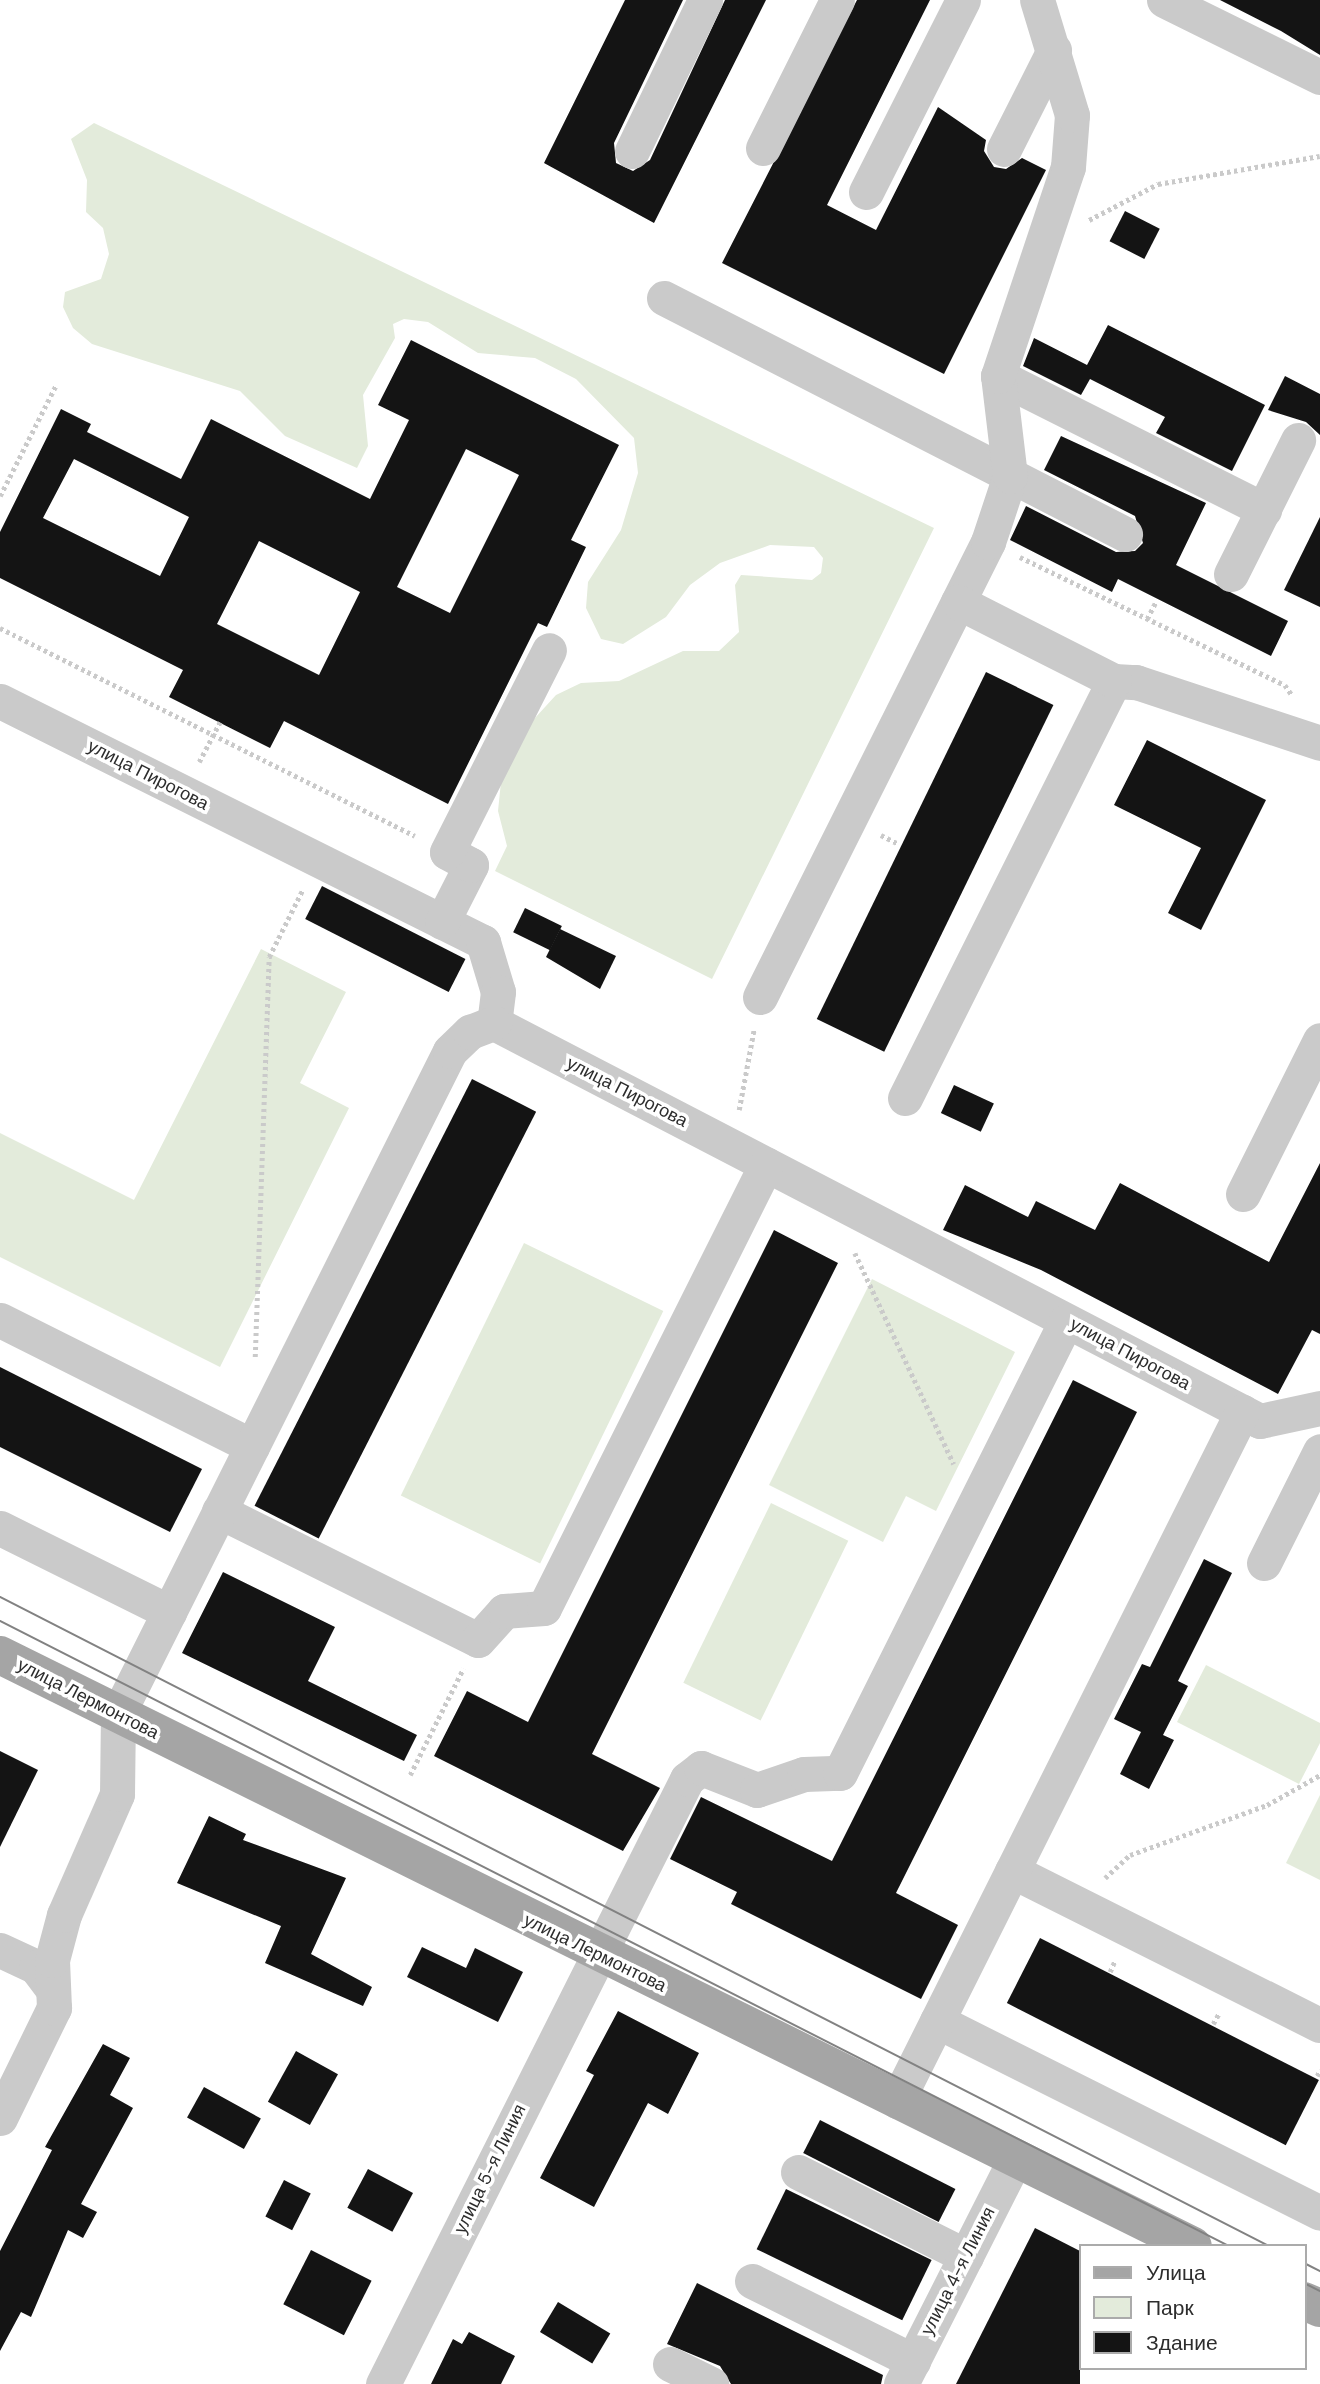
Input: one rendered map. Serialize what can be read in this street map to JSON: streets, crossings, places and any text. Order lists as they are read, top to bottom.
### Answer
{
  "streets": {
    "main road": ["улица Лермонтова"],
    "street": ["улица Пирогова", "улица 5-я Линия", "улица 4-я Линия"]
  },
  "crossings": [
    ["улица Лермонтова", "улица 5-я Линия"],
    ["улица Лермонтова", "улица 4-я Линия"]
  ],
  "legend": ["Улица", "Парк", "Здание"]
}
